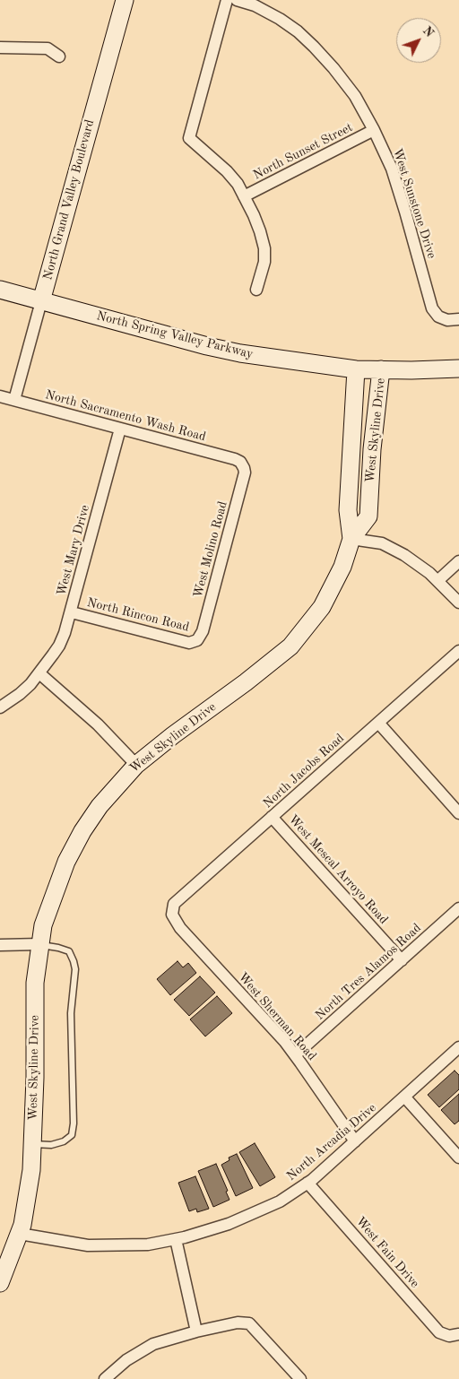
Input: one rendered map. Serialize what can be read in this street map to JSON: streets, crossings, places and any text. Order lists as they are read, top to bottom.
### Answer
{
  "streets": {
    "street": [
      "North Sunset Street",
      "North Grand Valley Boulevard",
      "West Sunstone Drive",
      "North Spring Valley Parkway",
      "North Sacramento Wash Road",
      "West Skyline Drive",
      "West Molino Road",
      "West Mary Drive",
      "North Rincon Road",
      "North Jacobs Road",
      "West Mescal Arroyo Road",
      "North Tres Alamos Road",
      "West Sherman Road",
      "North Arcadia Drive",
      "West Fain Drive"
    ]
  },
  "crossings": [
    ["North Sunset Street", "West Sunstone Drive"],
    ["North Grand Valley Boulevard", "North Spring Valley Parkway"],
    ["North Grand Valley Boulevard", "North Sacramento Wash Road"],
    ["North Spring Valley Parkway", "West Skyline Drive"],
    ["North Sacramento Wash Road", "West Molino Road"],
    ["North Sacramento Wash Road", "West Mary Drive"],
    ["West Skyline Drive", "North Arcadia Drive"],
    ["West Molino Road", "North Rincon Road"],
    ["West Mary Drive", "North Rincon Road"],
    ["North Jacobs Road", "West Mescal Arroyo Road"],
    ["North Jacobs Road", "West Sherman Road"],
    ["West Mescal Arroyo Road", "North Tres Alamos Road"],
    ["North Tres Alamos Road", "West Sherman Road"],
    ["West Sherman Road", "North Arcadia Drive"],
    ["North Arcadia Drive", "West Fain Drive"]
  ],
  "north": "top right"
}
